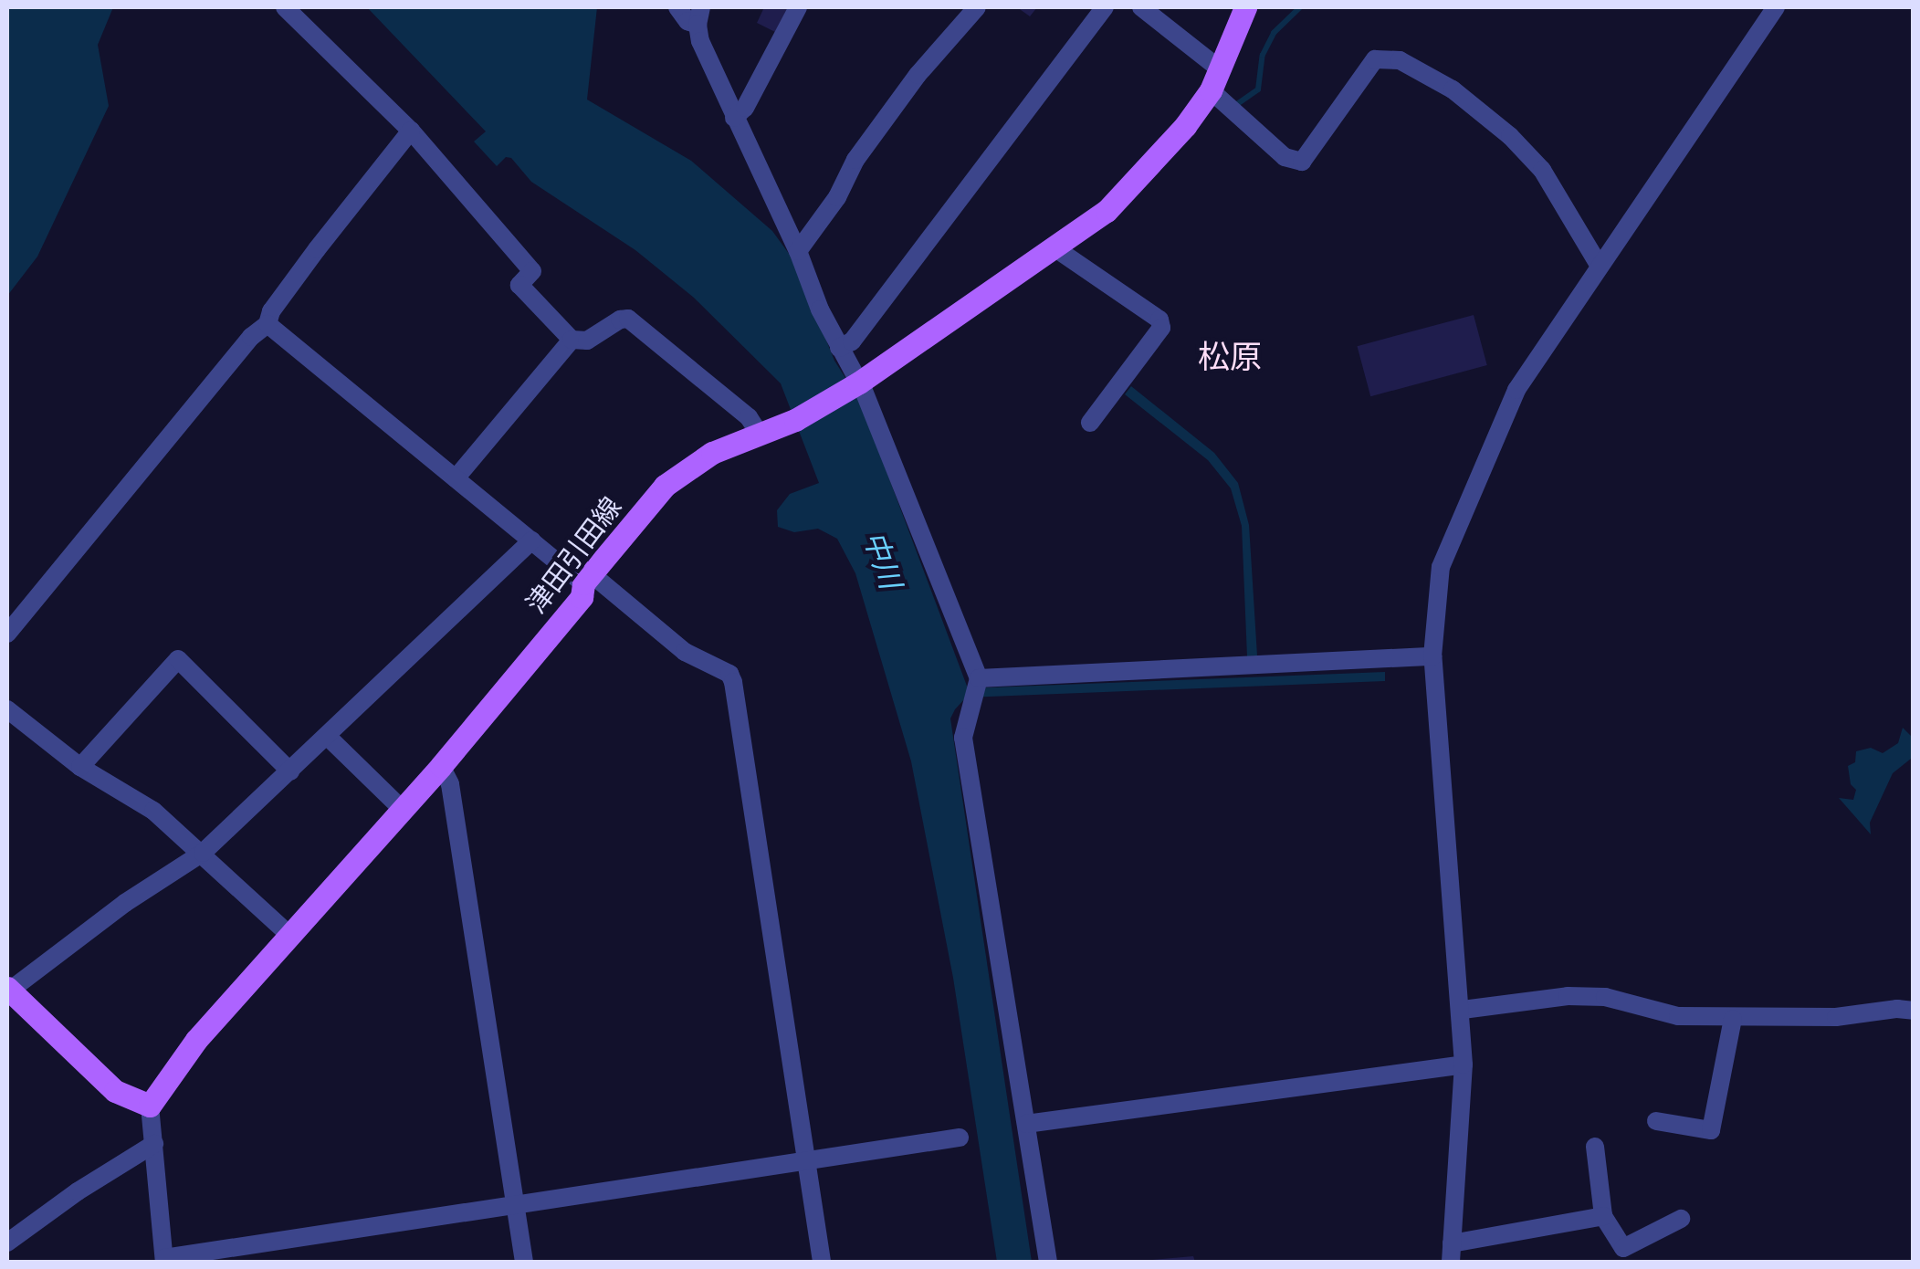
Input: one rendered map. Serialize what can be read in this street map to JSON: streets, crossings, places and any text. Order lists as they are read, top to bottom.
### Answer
{
  "streets": {
    "main road": ["津田引田線"]
  },
  "districts": ["松原"],
  "water": ["中川"]
}
